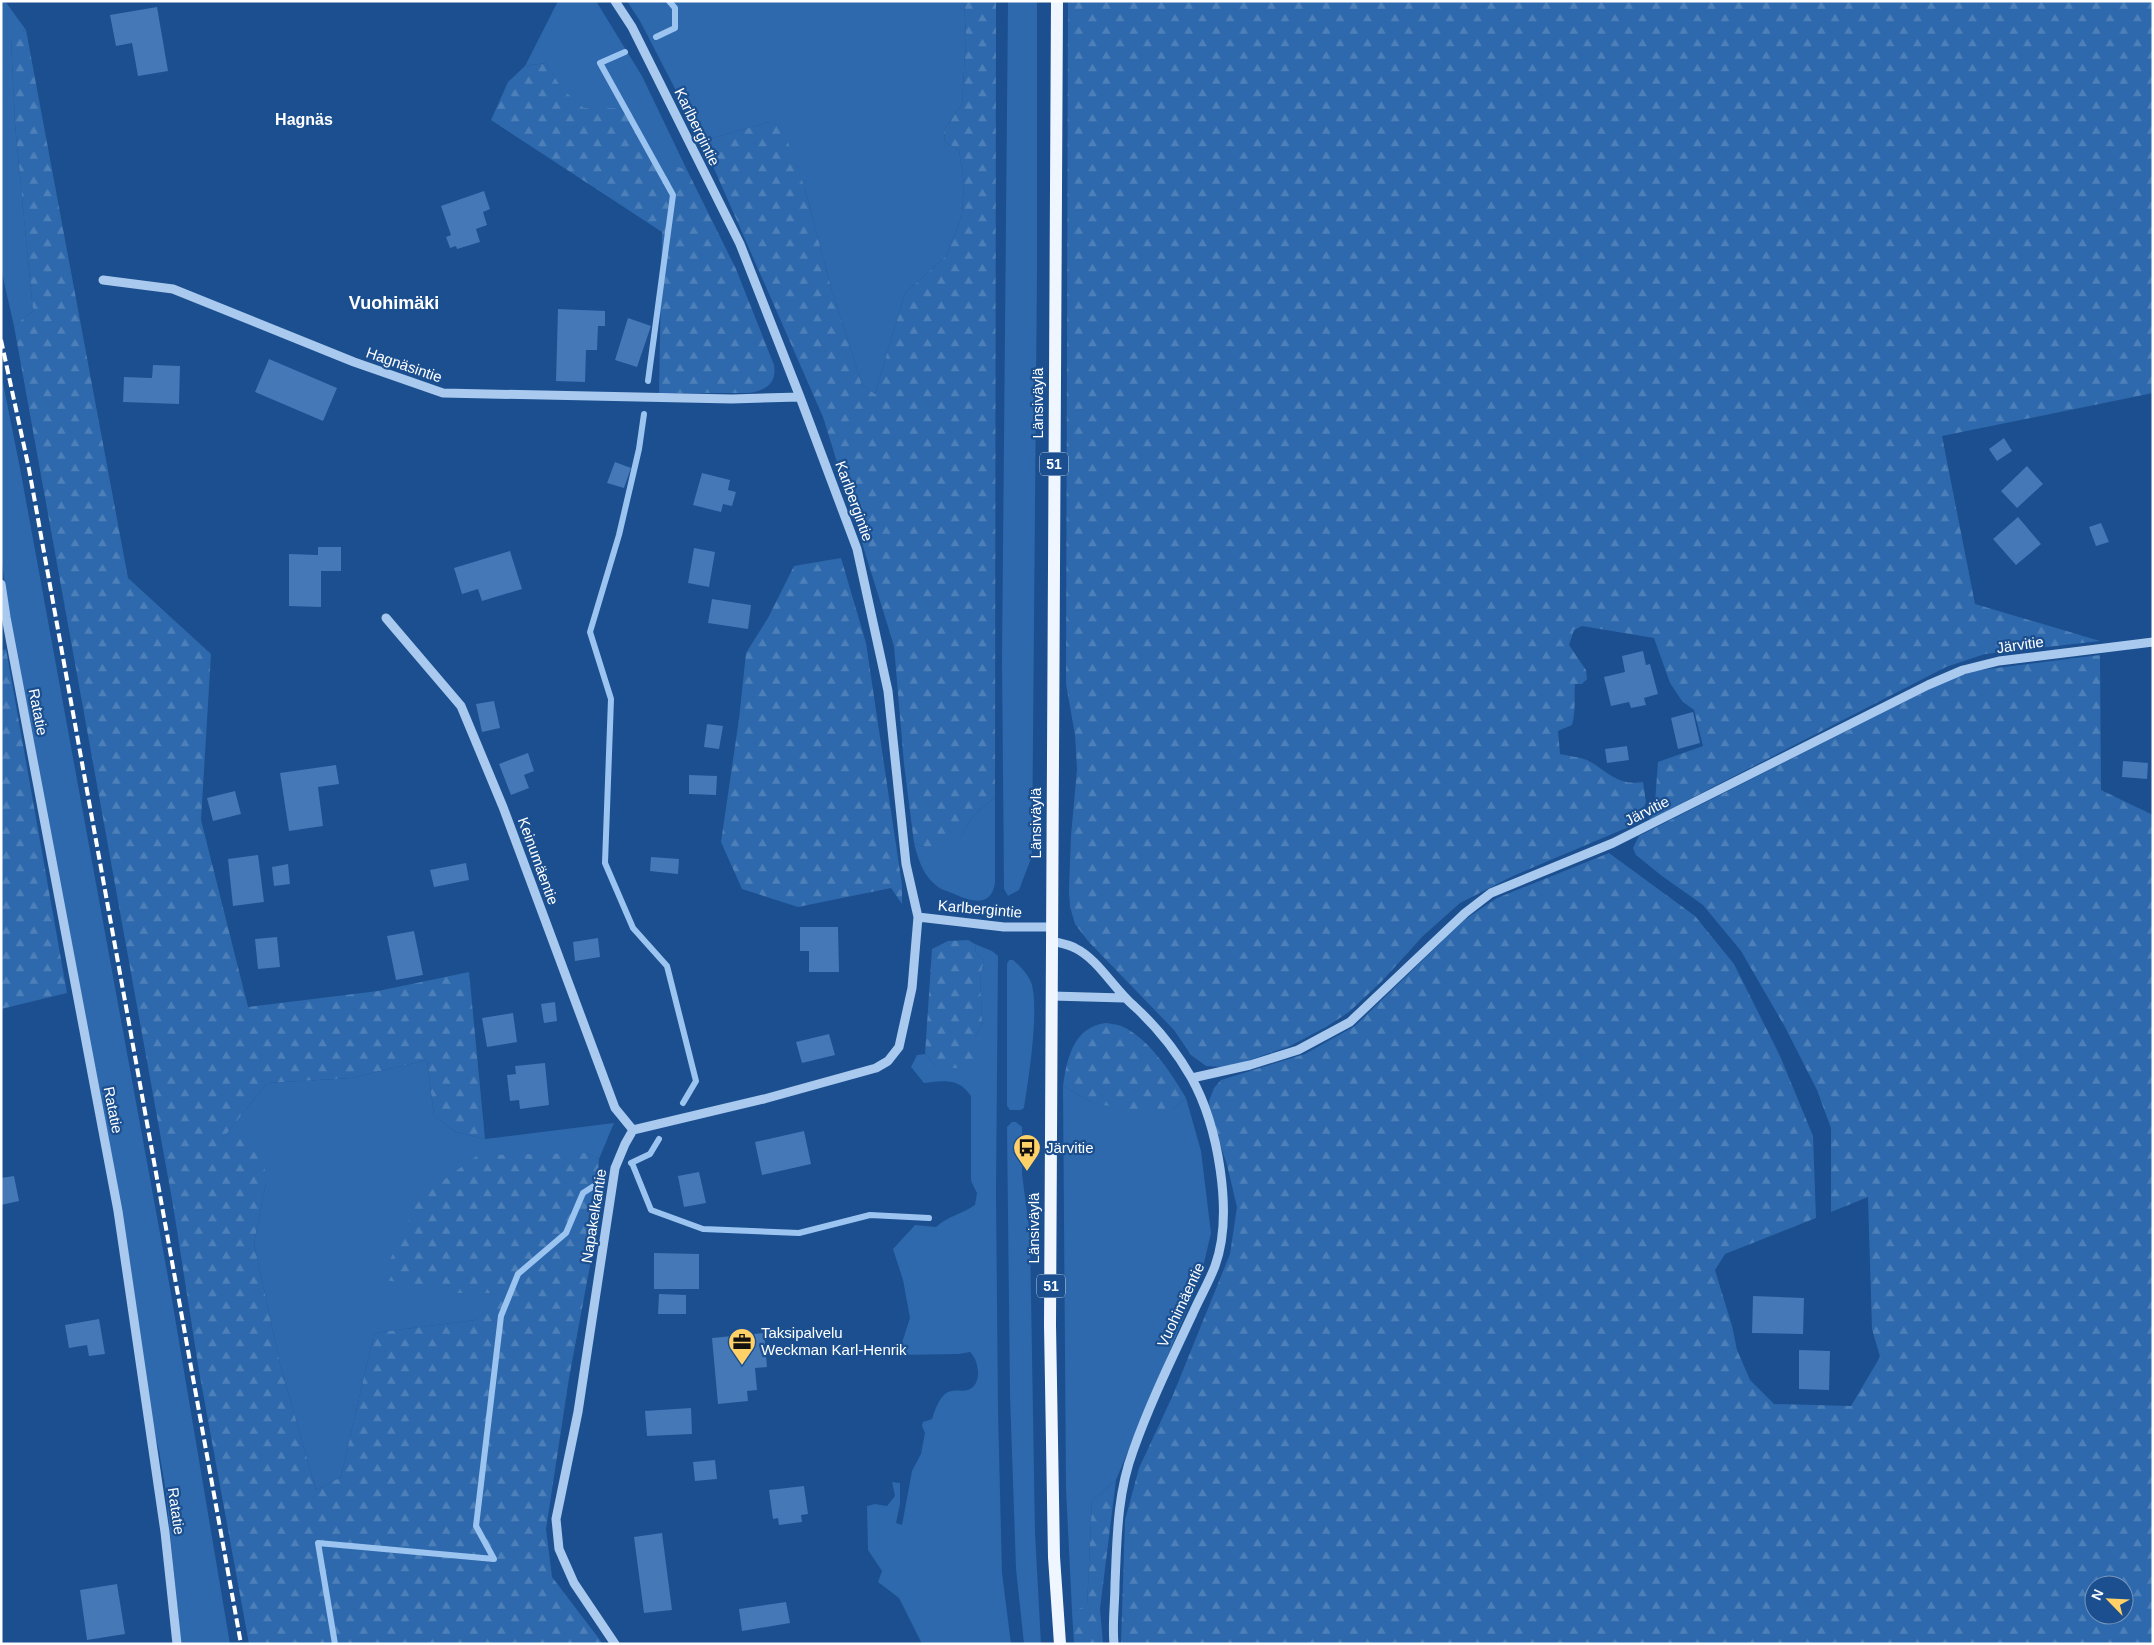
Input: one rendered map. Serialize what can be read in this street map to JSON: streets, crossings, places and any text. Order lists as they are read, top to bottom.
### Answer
{
  "streets": {
    "main road": ["Länsiväylä", "51"],
    "street": [
      "Karlbergintie",
      "Hagnäsintie",
      "Järvitie",
      "Ratatie",
      "Keinumäentie",
      "Napakelkantie",
      "Vuohimäentie"
    ]
  },
  "crossings": [
    ["Karlbergintie", "Hagnäsintie"],
    ["Karlbergintie", "Länsiväylä"],
    ["Länsiväylä", "Vuohimäentie"],
    ["Järvitie", "Vuohimäentie"],
    ["Keinumäentie", "Napakelkantie"]
  ],
  "districts": ["Hagnäs", "Vuohimäki"],
  "places": {
    "bus stop": ["Järvitie"],
    "office": ["Taksipalvelu Weckman Karl-Henrik"]
  },
  "north": "top left"
}
